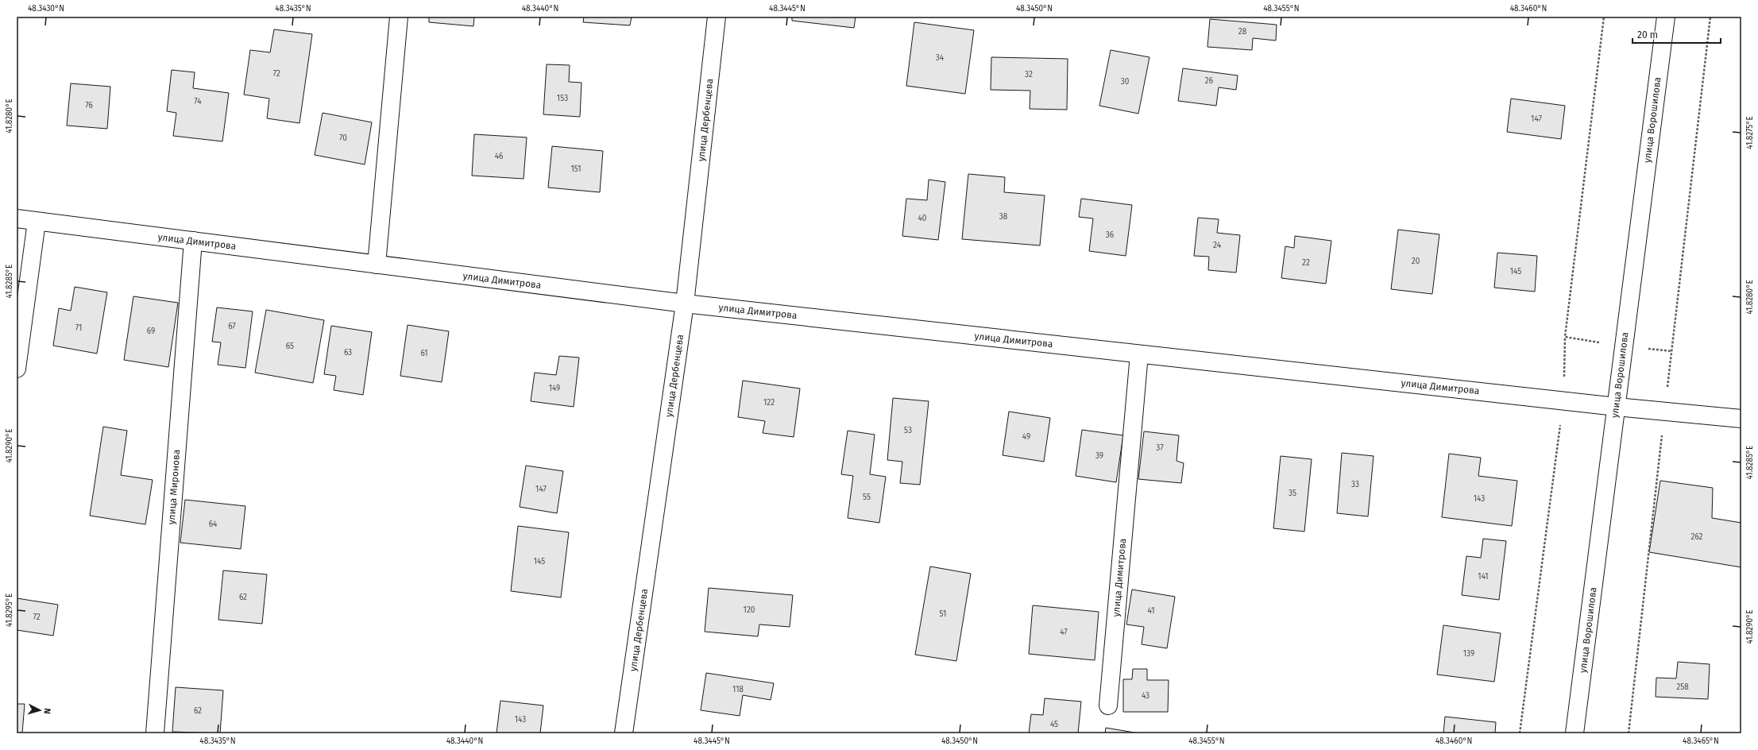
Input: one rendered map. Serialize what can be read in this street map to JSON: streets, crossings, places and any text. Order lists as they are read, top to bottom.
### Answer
{
  "streets": {
    "street": [
      "улица Дербенцева",
      "улица Ворошилова",
      "улица Димитрова",
      "улица Миронова"
    ]
  },
  "crossings": [
    ["улица Дербенцева", "улица Димитрова"],
    ["улица Ворошилова", "улица Димитрова"],
    ["улица Димитрова", "улица Миронова"]
  ],
  "house_numbers": [
    "28",
    "34",
    "72",
    "32",
    "26",
    "30",
    "153",
    "74",
    "76",
    "147",
    "70",
    "46",
    "151",
    "38",
    "40",
    "36",
    "24",
    "20",
    "22",
    "145",
    "67",
    "71",
    "69",
    "65",
    "63",
    "61",
    "149",
    "122",
    "53",
    "49",
    "37",
    "39",
    "33",
    "147",
    "35",
    "55",
    "143",
    "64",
    "262",
    "145",
    "141",
    "62",
    "120",
    "41",
    "51",
    "72",
    "47",
    "139",
    "258",
    "118",
    "43",
    "62",
    "143",
    "45"
  ],
  "scale_bar": "20 m",
  "north": "right",
  "coordinates": [
    "48.3430°N",
    "48.3435°N",
    "48.3440°N",
    "48.3445°N",
    "48.3450°N",
    "48.3455°N",
    "48.3460°N",
    "41.8280°E",
    "41.8275°E",
    "41.8285°E",
    "41.8290°E",
    "41.8295°E",
    "48.3465°N"
  ]
}
